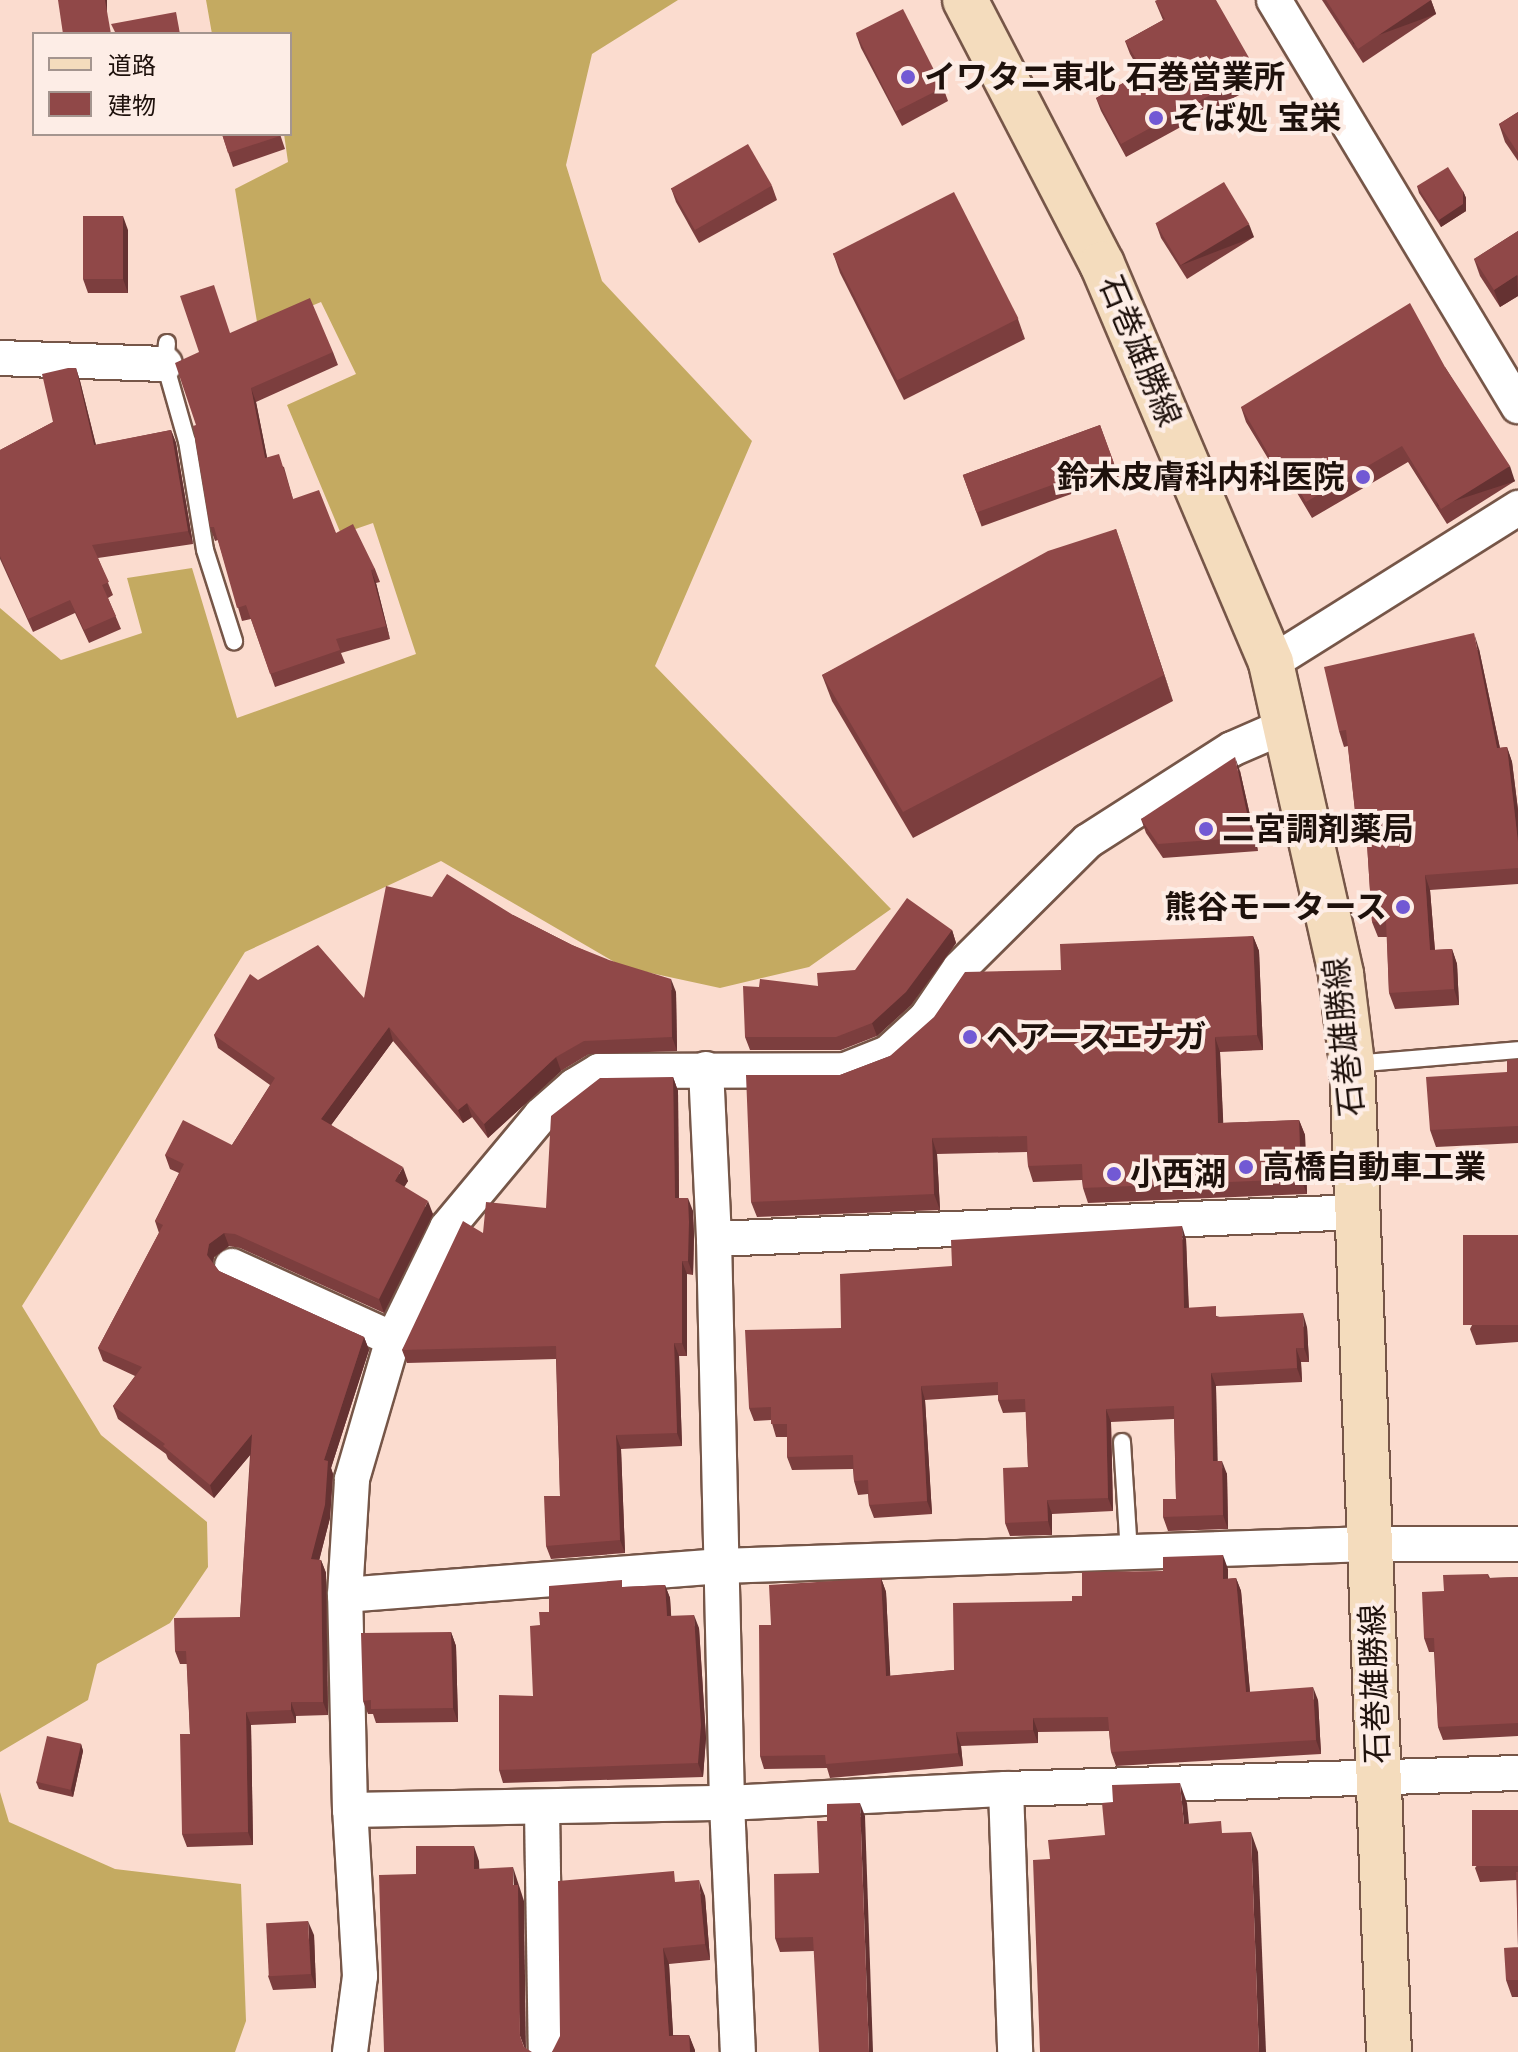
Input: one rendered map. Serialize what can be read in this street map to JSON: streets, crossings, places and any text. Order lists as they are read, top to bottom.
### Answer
{
  "streets": {
    "main road": ["石巻雄勝線"]
  },
  "places": [
    "イワタニ東北 石巻営業所",
    "そば処 宝栄",
    "鈴木皮膚科内科医院",
    "二宮調剤薬局",
    "熊谷モータース",
    "ヘアースエナガ",
    "高橋自動車工業",
    "小西湖"
  ],
  "legend": ["道路", "建物"]
}
